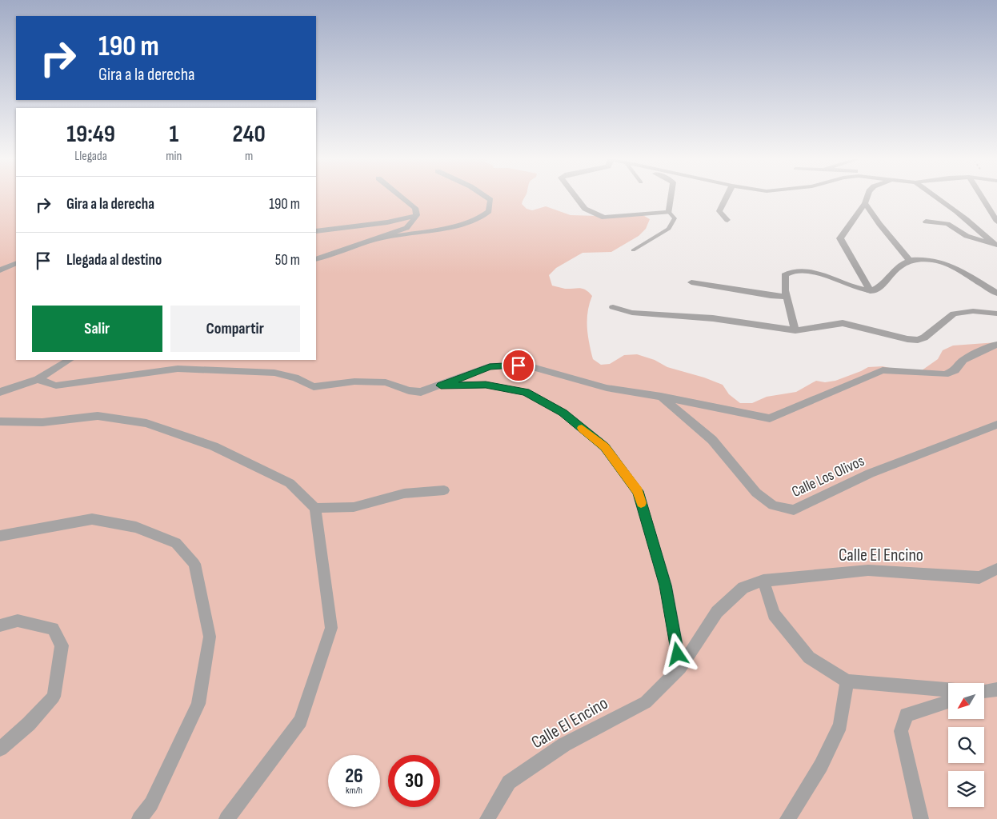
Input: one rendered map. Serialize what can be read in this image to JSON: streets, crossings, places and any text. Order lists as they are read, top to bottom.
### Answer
{
  "streets": {
    "street": ["Calle Los Olivos", "Calle El Encino"]
  },
  "north": "bottom left",
  "page": {
    "turn": ["190 m", "Gira a la derecha"],
    "eta": [
      "19:49",
      "Llegada",
      "1",
      "min",
      "240",
      "m"
    ],
    "list": [
      {
        "name": "Gira a la derecha",
        "value": "190 m"
      },
      {
        "name": "Llegada al destino",
        "value": "50 m"
      }
    ],
    "buttons": ["Salir", "Compartir"],
    "speed": "26 km/h",
    "limit": "30"
  }
}
